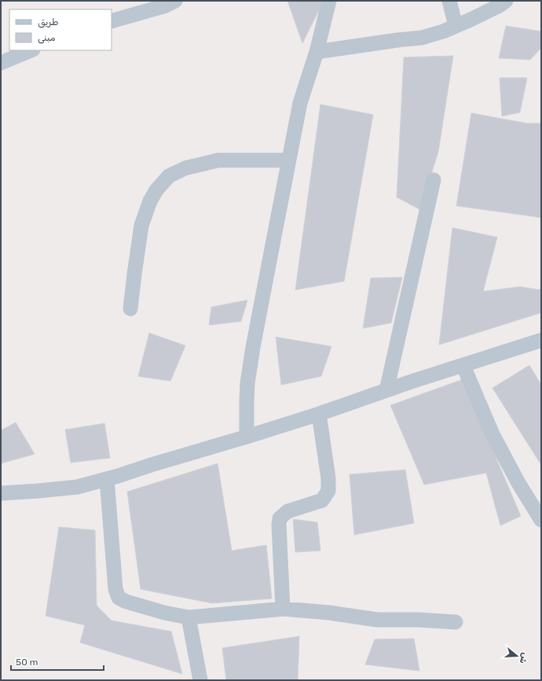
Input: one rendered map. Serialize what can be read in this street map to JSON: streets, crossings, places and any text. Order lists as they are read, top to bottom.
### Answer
{
  "legend": ["طريق", "مبنى"],
  "scale_bar": "50 m",
  "north": "right"
}
